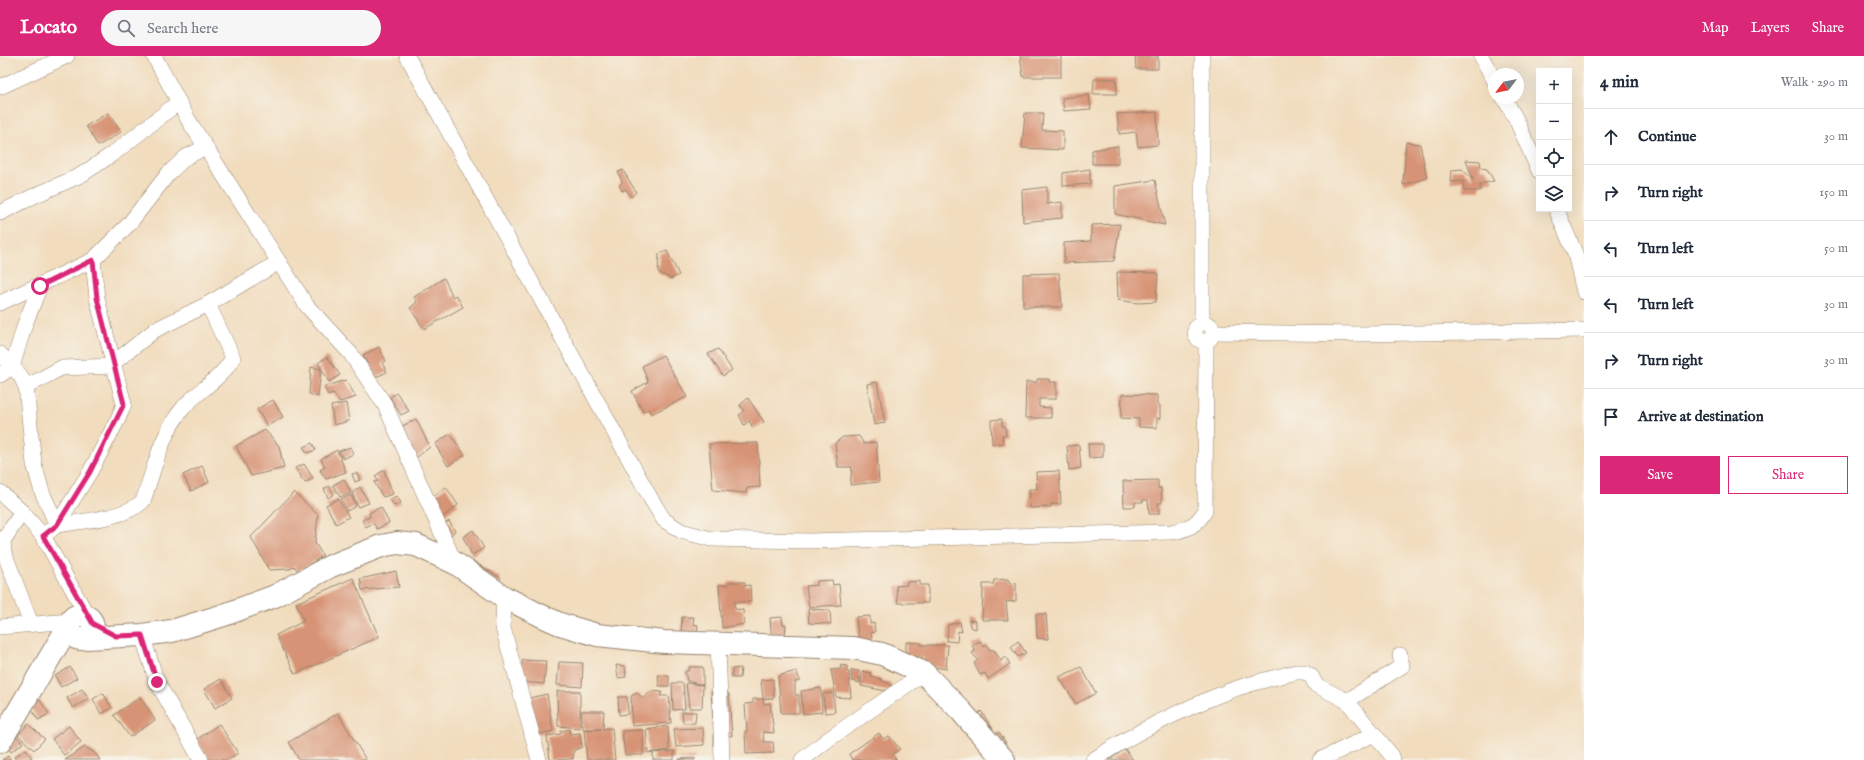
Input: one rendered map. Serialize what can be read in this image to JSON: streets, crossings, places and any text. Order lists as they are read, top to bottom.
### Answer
{
  "north": "bottom left",
  "page": {
    "header": "Locato",
    "search": "Search here",
    "nav": ["Map", "Layers", "Share"],
    "heading": ["4 min", "Walk · 290 m"],
    "map_buttons": ["+", "−"],
    "list": [
      ["Continue", "30 m"],
      ["Turn right", "150 m"],
      ["Turn left", "50 m"],
      ["Turn left", "30 m"],
      ["Turn right", "30 m"],
      "Arrive at destination"
    ],
    "buttons": ["Save", "Share"]
  }
}
